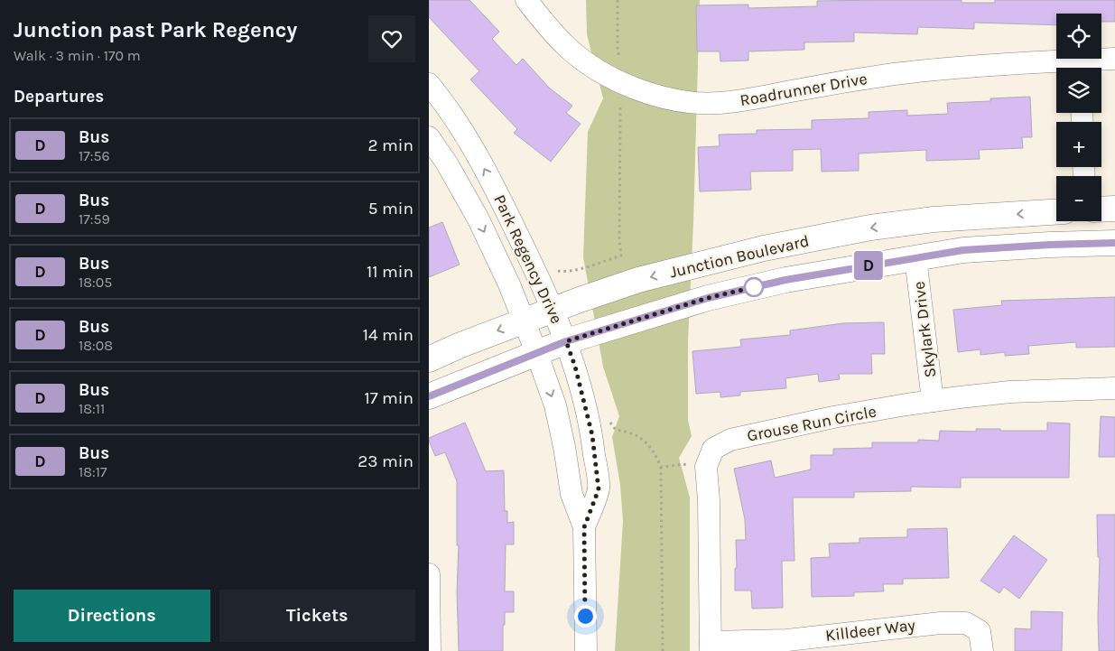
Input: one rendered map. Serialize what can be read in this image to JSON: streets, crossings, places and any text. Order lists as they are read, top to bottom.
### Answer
{
  "streets": {
    "main road": ["Junction Boulevard"],
    "street": [
      "Roadrunner Drive",
      "Park Regency Drive",
      "Skylark Drive",
      "Grouse Run Circle",
      "Killdeer Way"
    ]
  },
  "crossings": [
    ["Junction Boulevard", "Park Regency Drive"],
    ["Junction Boulevard", "Skylark Drive"],
    ["Skylark Drive", "Grouse Run Circle"],
    ["Grouse Run Circle", "Killdeer Way"]
  ],
  "lines": ["bus line D"],
  "page": {
    "heading": [
      ["Junction past Park Regency", "Walk · 3 min · 170 m"],
      "Departures"
    ],
    "on_map": "D",
    "map_buttons": ["+", "−"],
    "list": [
      {
        "mark": "D",
        "name": "Bus",
        "note": "17:56",
        "value": "2 min"
      },
      {
        "mark": "D",
        "name": "Bus",
        "note": "17:59",
        "value": "5 min"
      },
      {
        "mark": "D",
        "name": "Bus",
        "note": "18:05",
        "value": "11 min"
      },
      {
        "mark": "D",
        "name": "Bus",
        "note": "18:08",
        "value": "14 min"
      },
      {
        "mark": "D",
        "name": "Bus",
        "note": "18:11",
        "value": "17 min"
      },
      {
        "mark": "D",
        "name": "Bus",
        "note": "18:17",
        "value": "23 min"
      }
    ],
    "buttons": ["Directions", "Tickets"]
  }
}
